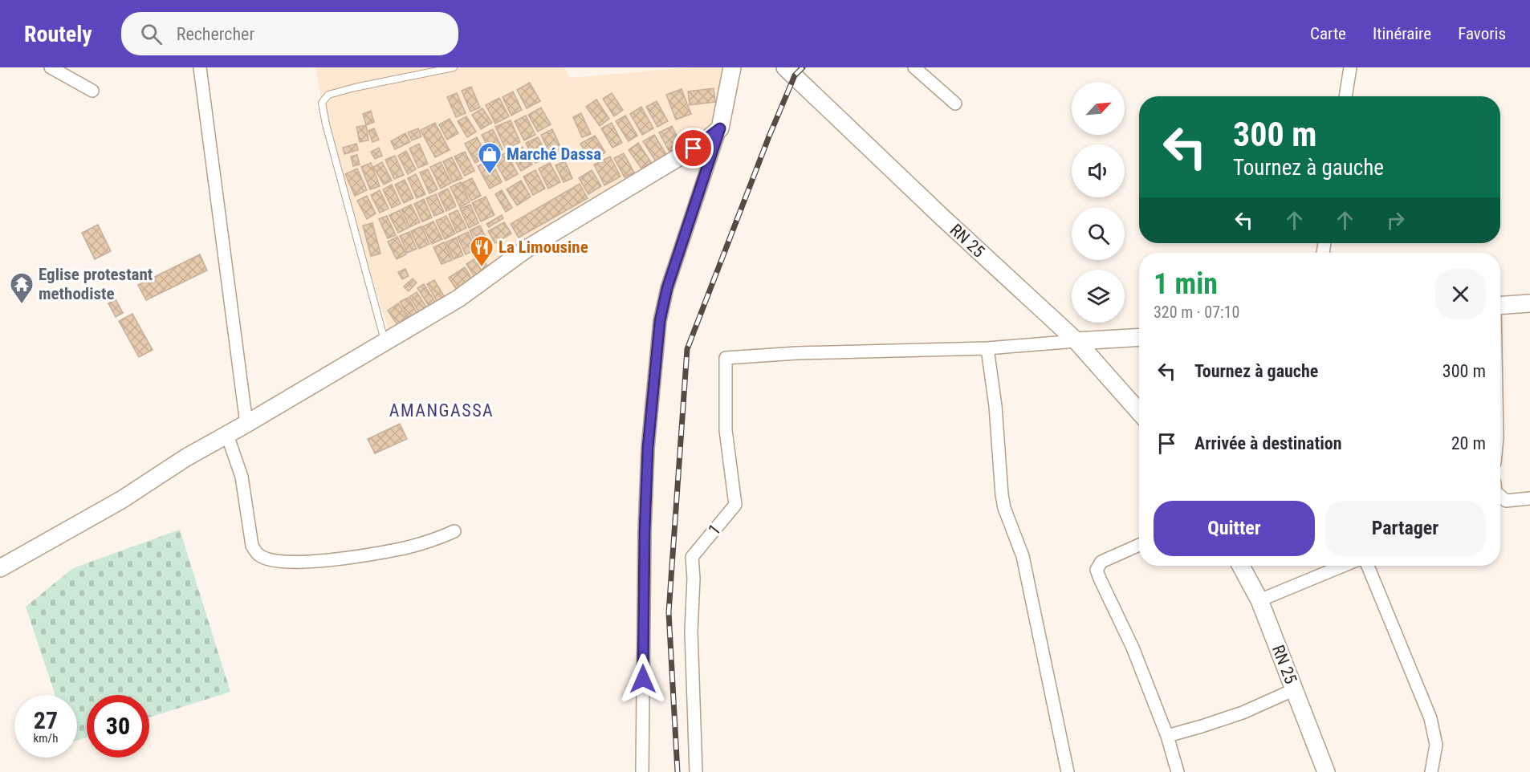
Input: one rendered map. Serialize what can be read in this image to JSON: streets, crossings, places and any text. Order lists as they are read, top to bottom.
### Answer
{
  "streets": {
    "main road": ["RN 25"],
    "street": ["1"]
  },
  "districts": ["AMANGASSA"],
  "places": {
    "shop": ["Marché Dassa"],
    "restaurant": ["La Limousine"],
    "temple": ["Eglise protestant methodiste"]
  },
  "north": "top right",
  "page": {
    "header": "Routely",
    "search": "Rechercher",
    "nav": ["Carte", "Itinéraire", "Favoris"],
    "turn": ["300 m", "Tournez à gauche"],
    "heading": ["1 min", "320 m · 07:10"],
    "list": [
      {
        "name": "Tournez à gauche",
        "value": "300 m"
      },
      {
        "name": "Arrivée à destination",
        "value": "20 m"
      }
    ],
    "buttons": ["Quitter", "Partager"],
    "speed": "27 km/h",
    "limit": "30"
  }
}
